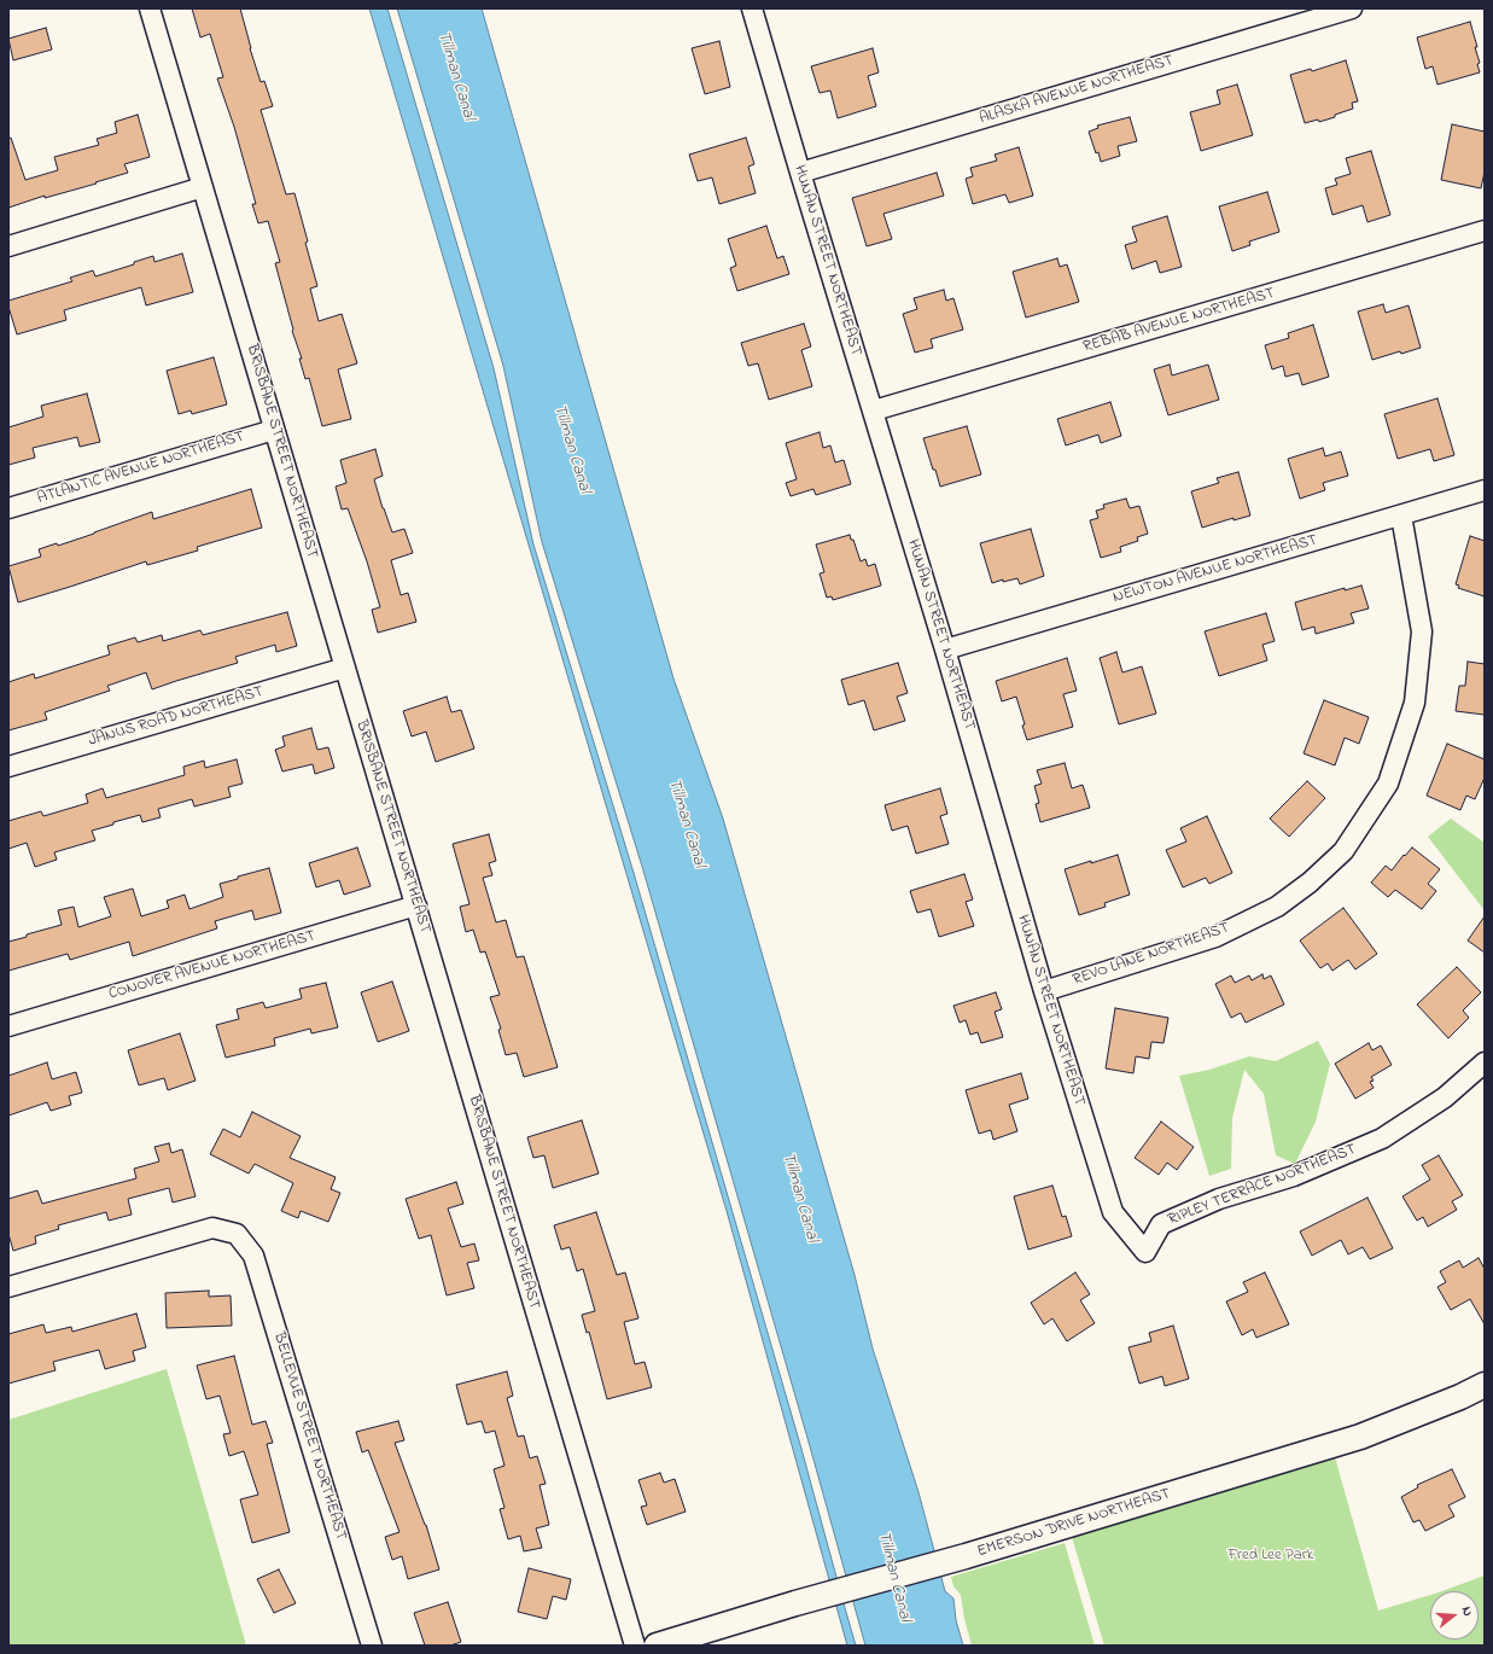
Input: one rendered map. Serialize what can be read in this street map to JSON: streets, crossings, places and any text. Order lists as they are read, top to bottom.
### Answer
{
  "streets": {
    "street": [
      "ALASKA AVENUE NORTHEAST",
      "HUNAN STREET NORTHEAST",
      "REBAB AVENUE NORTHEAST",
      "BRISBANE STREET NORTHEAST",
      "ATLANTIC AVENUE NORTHEAST",
      "NEWTON AVENUE NORTHEAST",
      "JANUS ROAD NORTHEAST",
      "REVO LANE NORTHEAST",
      "CONOVER AVENUE NORTHEAST",
      "RIPLEY TERRACE NORTHEAST",
      "BELLEVUE STREET NORTHEAST",
      "EMERSON DRIVE NORTHEAST"
    ]
  },
  "crossings": [
    ["ALASKA AVENUE NORTHEAST", "HUNAN STREET NORTHEAST"],
    ["HUNAN STREET NORTHEAST", "REBAB AVENUE NORTHEAST"],
    ["HUNAN STREET NORTHEAST", "NEWTON AVENUE NORTHEAST"],
    ["HUNAN STREET NORTHEAST", "REVO LANE NORTHEAST"],
    ["HUNAN STREET NORTHEAST", "RIPLEY TERRACE NORTHEAST"],
    ["BRISBANE STREET NORTHEAST", "ATLANTIC AVENUE NORTHEAST"],
    ["BRISBANE STREET NORTHEAST", "JANUS ROAD NORTHEAST"],
    ["BRISBANE STREET NORTHEAST", "CONOVER AVENUE NORTHEAST"],
    ["NEWTON AVENUE NORTHEAST", "REVO LANE NORTHEAST"]
  ],
  "water": ["Tillman Canal"],
  "parks": ["Fred Lee Park"],
  "north": "right"
}
